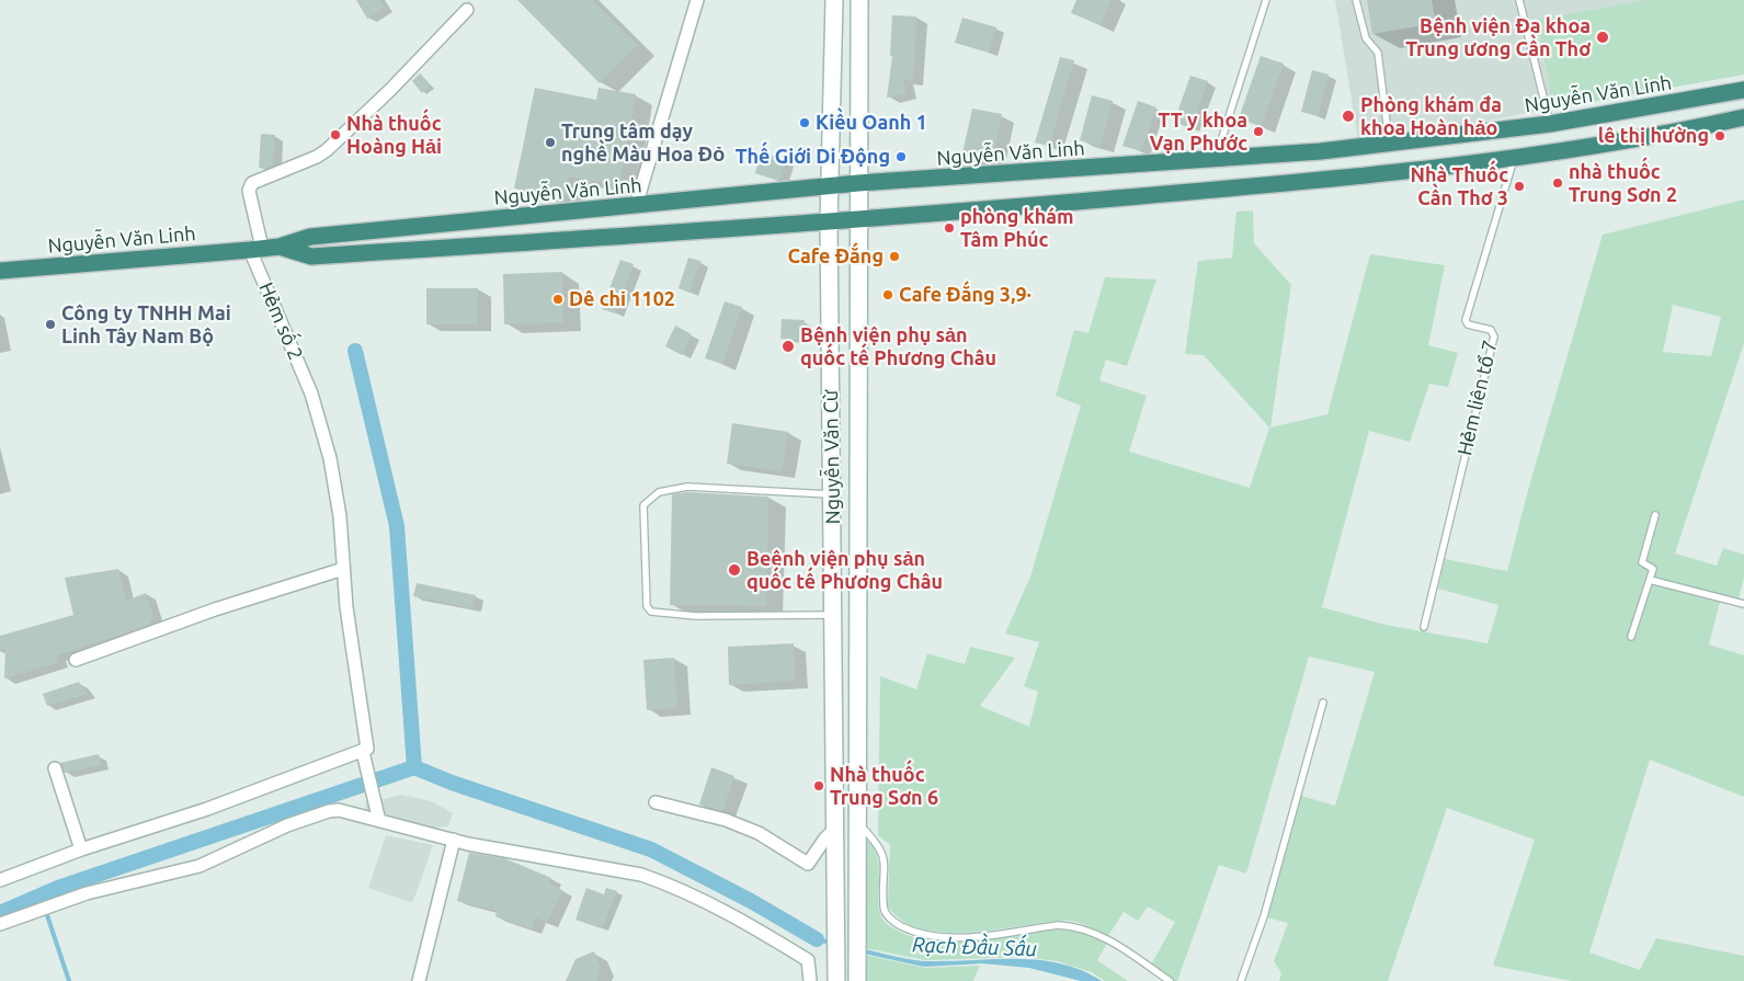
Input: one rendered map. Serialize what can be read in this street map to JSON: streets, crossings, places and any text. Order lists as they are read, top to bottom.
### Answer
{
  "streets": {
    "highway": ["Nguyễn Văn Linh"],
    "main road": ["Nguyễn Văn Cừ"],
    "street": ["Hẻm số 2"],
    "lane": ["Hẻm liên tổ 7"]
  },
  "crossings": [
    ["Nguyễn Văn Linh", "Hẻm số 2"],
    ["Nguyễn Văn Linh", "Hẻm liên tổ 7"],
    ["Nguyễn Văn Linh", "Nguyễn Văn Cừ"]
  ],
  "water": ["Rạch Đầu Sấu"],
  "places": [
    "Bệnh viện Đa khoa Trung ương Cần Thơ",
    "Phòng khám đa khoa Hoàn hảo",
    "Kiều Oanh 1",
    "TT y khoa Vạn Phước",
    "Nhà thuốc Hoàng Hải",
    "lê thị hường",
    "Trung tâm dạy nghề Màu Hoa Đỏ",
    "Thế Giới Di Động",
    "nhà thuốc Trung Sơn 2",
    "Nhà Thuốc Cần Thơ 3",
    "phòng khám Tâm Phúc",
    "Cafe Đắng",
    "Cafe Đắng 3,9·",
    "Dê chỉ 1102",
    "Công ty TNHH Mai Linh Tây Nam Bộ",
    "Bệnh viện phụ sản quốc tế Phương Châu",
    "Beệnh viện phụ sản quốc tế Phương Châu",
    "Nhà thuốc Trung Sơn 6"
  ]
}
